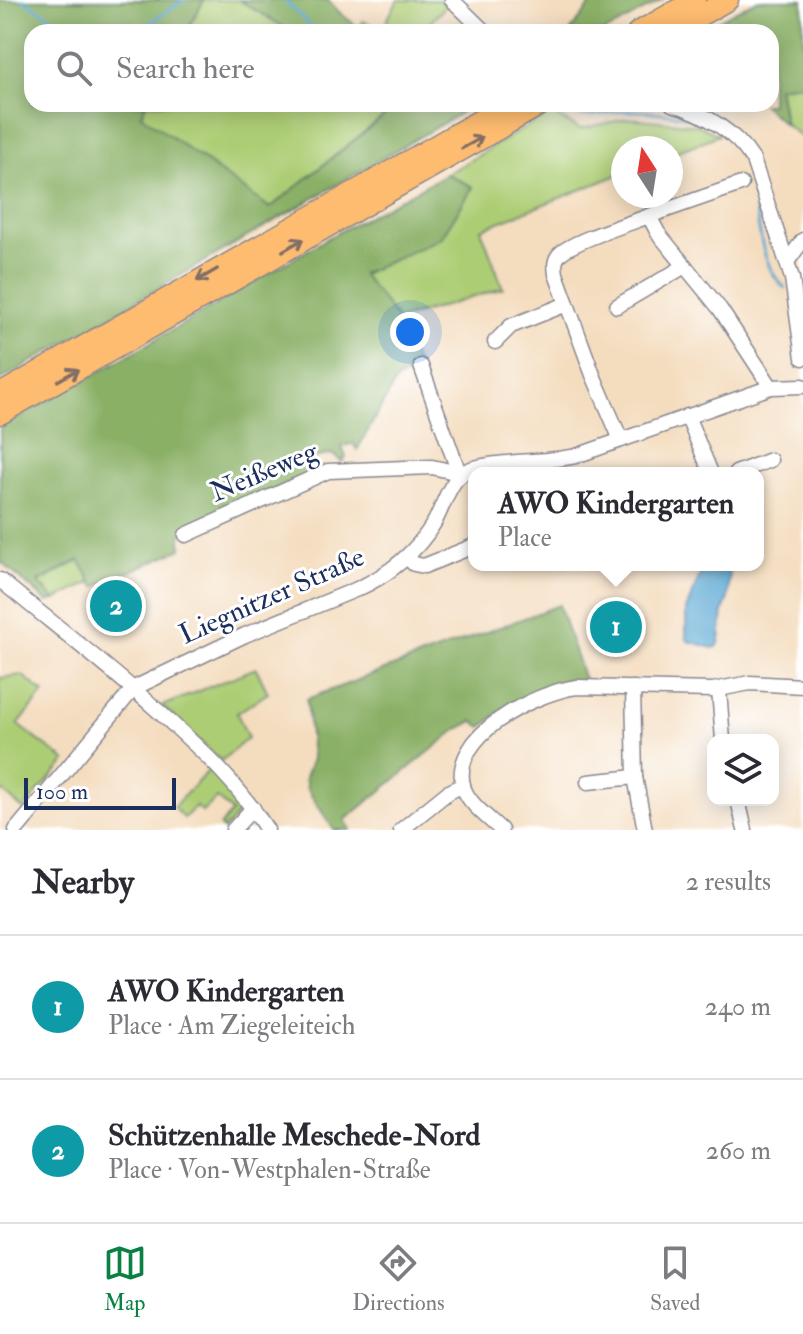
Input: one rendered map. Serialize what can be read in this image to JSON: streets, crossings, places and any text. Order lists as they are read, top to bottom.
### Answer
{
  "streets": {
    "street": ["Neißeweg", "Liegnitzer Straße"]
  },
  "crossings": [
    ["Neißeweg", "Liegnitzer Straße"]
  ],
  "scale_bar": "100 m",
  "north": "top",
  "page": {
    "search": "Search here",
    "popup": ["AWO Kindergarten", "Place"],
    "pins": ["2", "1"],
    "scale": "100 m",
    "heading": ["Nearby", "2 results"],
    "list": [
      {
        "mark": "1",
        "name": "AWO Kindergarten",
        "note": "Place · Am Ziegeleiteich",
        "value": "240 m"
      },
      {
        "mark": "2",
        "name": "Schützenhalle Meschede-Nord",
        "note": "Place · Von-Westphalen-Straße",
        "value": "260 m"
      }
    ],
    "nav": ["Map", "Directions", "Saved"]
  }
}
